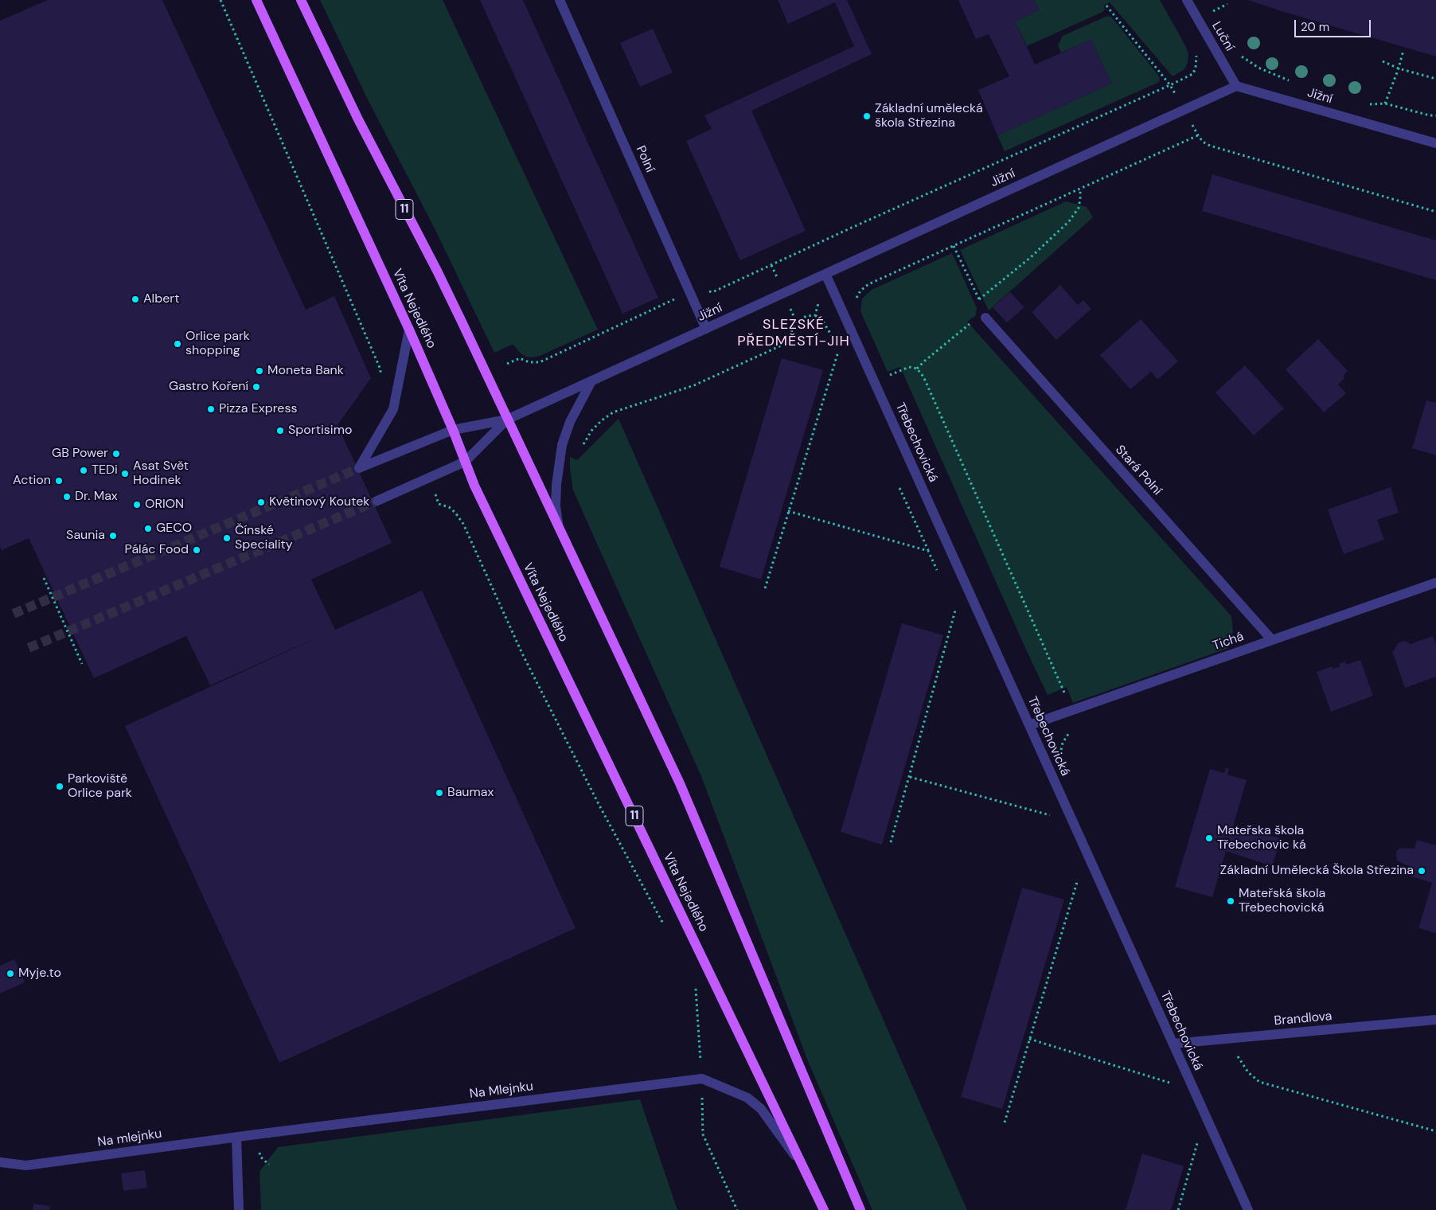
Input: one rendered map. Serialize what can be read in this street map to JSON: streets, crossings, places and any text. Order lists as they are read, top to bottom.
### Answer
{
  "streets": {
    "main road": ["11", "Víta Nejedlého"],
    "street": [
      "Luční",
      "Jižní",
      "Polní",
      "Třebechovická",
      "Stará Polní",
      "Tichá",
      "Brandlova",
      "Na Mlejnku",
      "Na mlejnku"
    ]
  },
  "crossings": [
    ["Luční", "Jižní"],
    ["Jižní", "Polní"],
    ["Jižní", "11"],
    ["Jižní", "Třebechovická"],
    ["Víta Nejedlého", "Na Mlejnku"],
    ["Třebechovická", "Tichá"],
    ["Třebechovická", "Brandlova"],
    ["Stará Polní", "Tichá"],
    ["Na Mlejnku", "Na mlejnku"]
  ],
  "districts": ["SLEZSKÉ PŘEDMĚSTÍ-JIH"],
  "places": [
    "Základní umělecká škola Střezina",
    "Albert",
    "Orlice park shopping",
    "Moneta Bank",
    "Gastro Koření",
    "Pizza Express",
    "Sportisimo",
    "GB Power",
    "TEDi",
    "Asat Svět Hodinek",
    "Action",
    "Dr. Max",
    "Květinový Koutek",
    "ORION",
    "GECO",
    "Saunia",
    "Čínské Speciality",
    "Pálác Food",
    "Parkoviště Orlice park",
    "Baumax",
    "Mateřska škola Třebechovic ká",
    "Základní Umělecká Škola Střezina",
    "Mateřská škola Třebechovická",
    "Myje.to"
  ],
  "scale_bar": "20 m"
}
